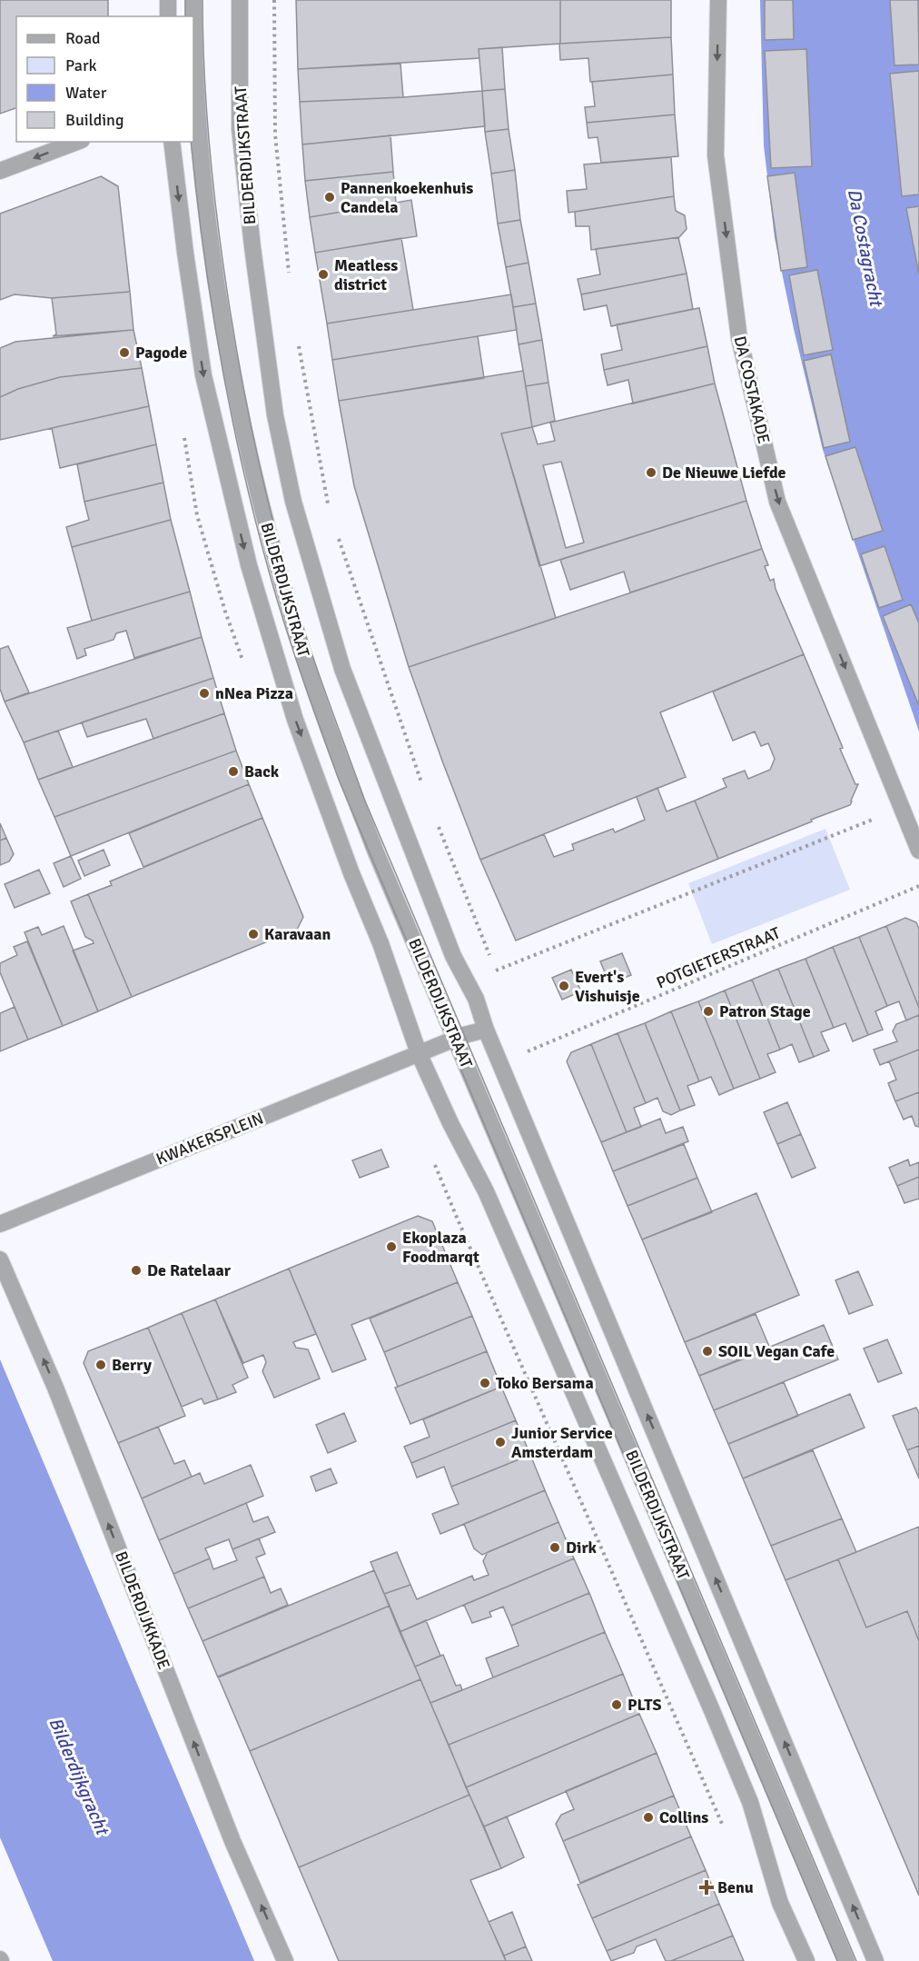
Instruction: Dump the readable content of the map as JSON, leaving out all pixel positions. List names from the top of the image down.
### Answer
{
  "streets": {
    "street": [
      "BILDERDIJKSTRAAT",
      "DA COSTAKADE",
      "KWAKERSPLEIN",
      "BILDERDIJKKADE"
    ],
    "path": ["POTGIETERSTRAAT"]
  },
  "crossings": [
    ["BILDERDIJKSTRAAT", "KWAKERSPLEIN"]
  ],
  "one_way": ["DA COSTAKADE", "BILDERDIJKKADE"],
  "water": ["Da Costagracht", "Bilderdijkgracht"],
  "places": {
    "other": [
      "Pannenkoekenhuis Candela",
      "Meatless district",
      "Pagode",
      "De Nieuwe Liefde",
      "nNea Pizza",
      "Back",
      "Karavaan",
      "Evert's Vishuisje",
      "Patron Stage",
      "Ekoplaza Foodmarqt",
      "De Ratelaar",
      "SOIL Vegan Cafe",
      "Berry",
      "Toko Bersama",
      "Junior Service Amsterdam",
      "Dirk",
      "PLTS",
      "Collins"
    ],
    "health": ["Benu"]
  },
  "legend": [
    "Road",
    "Park",
    "Water",
    "Building"
  ]
}
